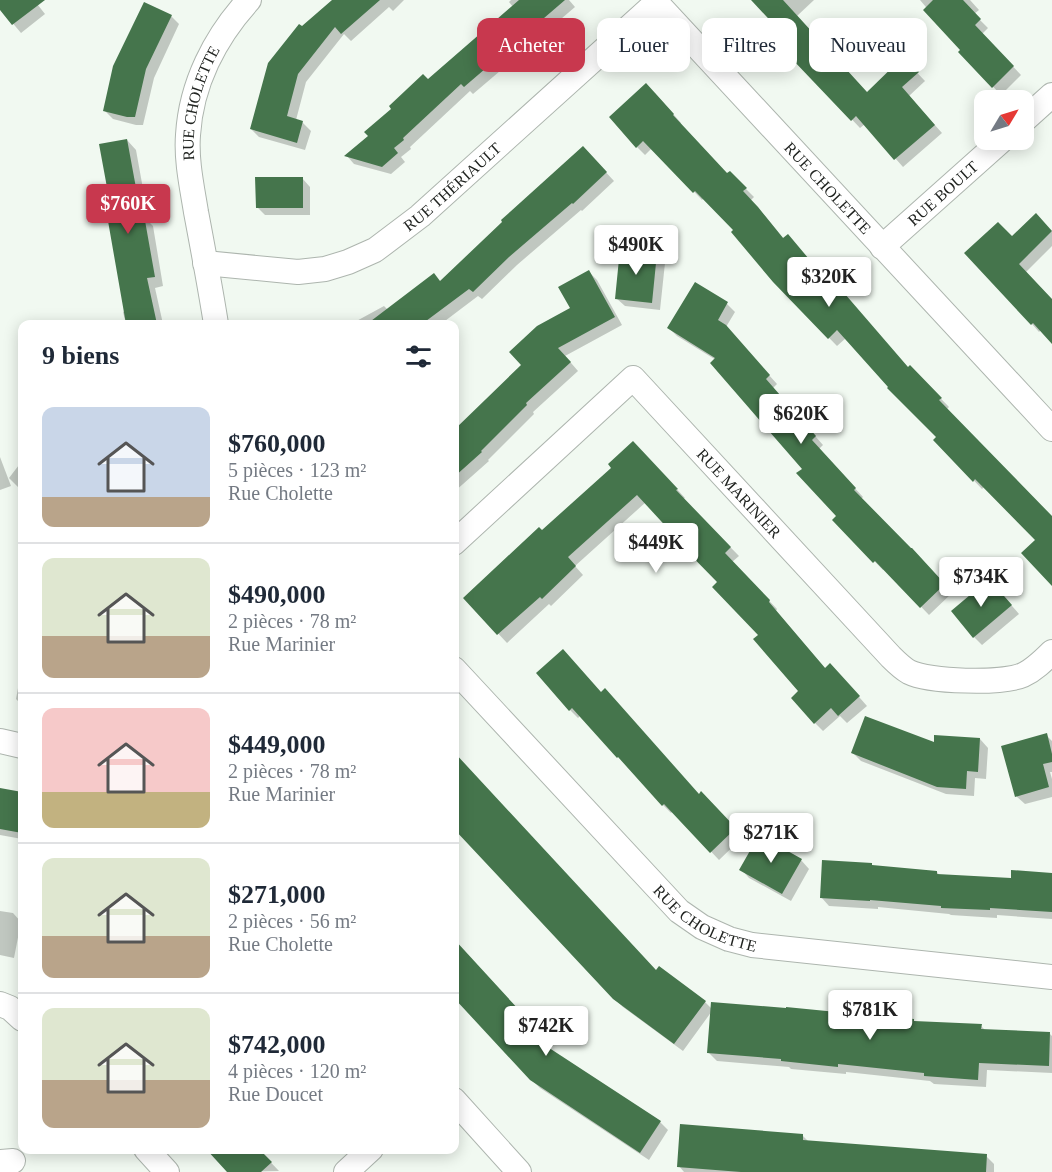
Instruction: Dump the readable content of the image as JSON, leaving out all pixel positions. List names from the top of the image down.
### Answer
{
  "streets": {
    "street": [
      "RUE CHOLETTE",
      "RUE THÉRIAULT",
      "RUE BOULT",
      "RUE MARINIER"
    ]
  },
  "crossings": [
    ["RUE CHOLETTE", "RUE THÉRIAULT"],
    ["RUE CHOLETTE", "RUE BOULT"]
  ],
  "north": "top right",
  "page": {
    "chip": [
      "Acheter",
      "Louer",
      "Filtres",
      "Nouveau"
    ],
    "price": [
      "$760K",
      "$490K",
      "$320K",
      "$620K",
      "$449K",
      "$734K",
      "$271K",
      "$781K",
      "$742K"
    ],
    "heading": "9 biens",
    "list": [
      {
        "name": "$760,000",
        "note": "5 pièces · 123 m² · Rue Cholette"
      },
      {
        "name": "$490,000",
        "note": "2 pièces · 78 m² · Rue Marinier"
      },
      {
        "name": "$449,000",
        "note": "2 pièces · 78 m² · Rue Marinier"
      },
      {
        "name": "$271,000",
        "note": "2 pièces · 56 m² · Rue Cholette"
      },
      {
        "name": "$742,000",
        "note": "4 pièces · 120 m² · Rue Doucet"
      }
    ]
  }
}
